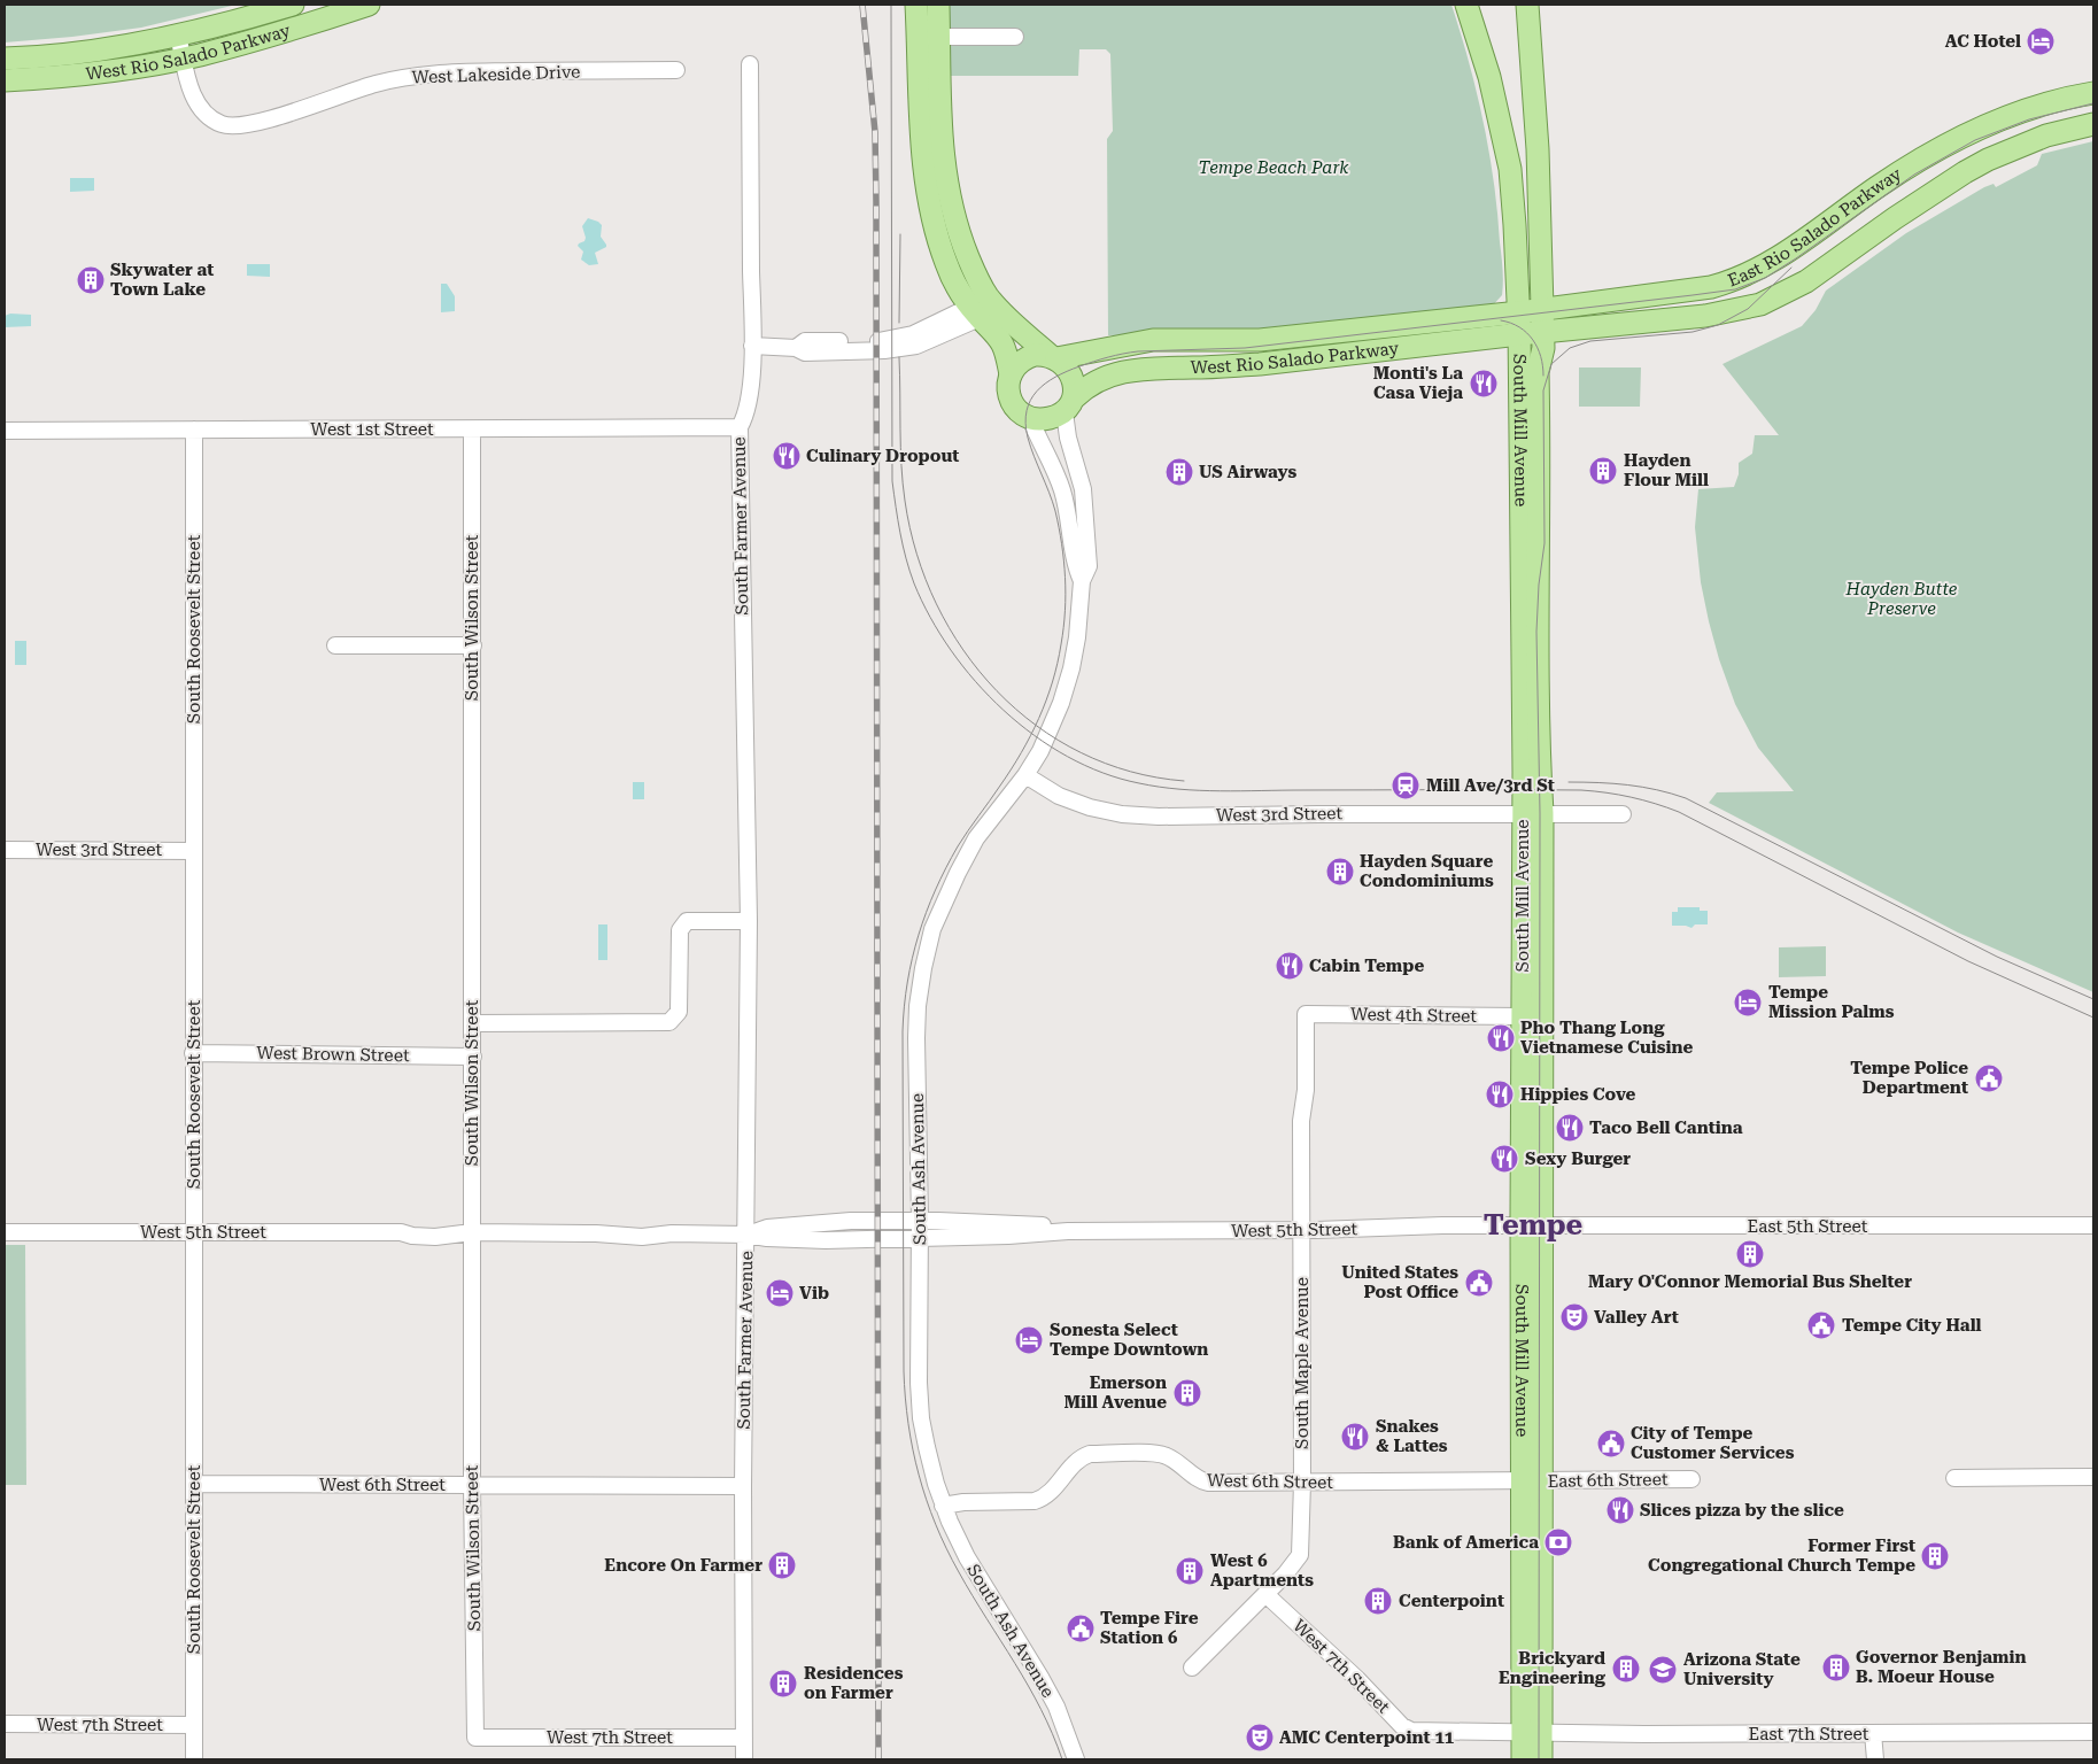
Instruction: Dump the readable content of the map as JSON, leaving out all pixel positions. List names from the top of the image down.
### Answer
{
  "streets": {
    "main road": ["West Rio Salado Parkway", "East Rio Salado Parkway", "South Mill Avenue"],
    "street": [
      "West Lakeside Drive",
      "West 1st Street",
      "South Farmer Avenue",
      "South Wilson Street",
      "South Roosevelt Street",
      "West 3rd Street",
      "West 4th Street",
      "West Brown Street",
      "South Ash Avenue",
      "East 5th Street",
      "West 5th Street",
      "South Maple Avenue",
      "East 6th Street",
      "West 6th Street",
      "West 7th Street",
      "East 7th Street"
    ]
  },
  "crossings": [
    ["West Rio Salado Parkway", "West Lakeside Drive"],
    ["West Rio Salado Parkway", "East Rio Salado Parkway"],
    ["West Rio Salado Parkway", "South Mill Avenue"],
    ["West Rio Salado Parkway", "South Ash Avenue"],
    ["East Rio Salado Parkway", "South Mill Avenue"],
    ["West 1st Street", "South Farmer Avenue"],
    ["West 1st Street", "South Wilson Street"],
    ["West 1st Street", "South Roosevelt Street"],
    ["South Mill Avenue", "West 3rd Street"],
    ["South Mill Avenue", "West 4th Street"],
    ["South Mill Avenue", "East 5th Street"],
    ["South Mill Avenue", "West 5th Street"],
    ["South Mill Avenue", "East 6th Street"],
    ["South Mill Avenue", "West 6th Street"],
    ["South Mill Avenue", "West 7th Street"],
    ["South Mill Avenue", "East 7th Street"],
    ["South Farmer Avenue", "West 5th Street"],
    ["South Farmer Avenue", "West 6th Street"],
    ["South Farmer Avenue", "West 7th Street"],
    ["South Wilson Street", "West Brown Street"],
    ["South Wilson Street", "West 5th Street"],
    ["South Wilson Street", "West 6th Street"],
    ["South Wilson Street", "West 7th Street"],
    ["South Roosevelt Street", "West 3rd Street"],
    ["South Roosevelt Street", "West Brown Street"],
    ["South Roosevelt Street", "West 5th Street"],
    ["South Roosevelt Street", "West 6th Street"],
    ["South Roosevelt Street", "West 7th Street"],
    ["West 3rd Street", "South Ash Avenue"],
    ["West 4th Street", "South Maple Avenue"],
    ["South Ash Avenue", "West 5th Street"],
    ["South Ash Avenue", "West 6th Street"],
    ["East 5th Street", "West 5th Street"],
    ["West 5th Street", "South Maple Avenue"],
    ["South Maple Avenue", "West 6th Street"],
    ["South Maple Avenue", "West 7th Street"],
    ["East 6th Street", "West 6th Street"],
    ["West 7th Street", "East 7th Street"]
  ],
  "districts": ["Tempe"],
  "parks": ["Tempe Beach Park", "Hayden Butte Preserve"],
  "places": {
    "hotel": [
      "AC Hotel",
      "Tempe Mission Palms",
      "Vib",
      "Sonesta Select Tempe Downtown"
    ],
    "building": [
      "Skywater at Town Lake",
      "Hayden Flour Mill",
      "US Airways",
      "Hayden Square Condominiums",
      "Mary O'Connor Memorial Bus Shelter",
      "Emerson Mill Avenue",
      "Former First Congregational Church Tempe",
      "Encore On Farmer",
      "West 6 Apartments",
      "Centerpoint",
      "Governor Benjamin B. Moeur House",
      "Brickyard Engineering",
      "Residences on Farmer"
    ],
    "restaurant": [
      "Monti's La Casa Vieja",
      "Culinary Dropout",
      "Cabin Tempe",
      "Pho Thang Long Vietnamese Cuisine",
      "Hippies Cove",
      "Taco Bell Cantina",
      "Sexy Burger",
      "Snakes & Lattes",
      "Slices pizza by the slice"
    ],
    "station": ["Mill Ave/3rd St"],
    "public building": [
      "Tempe Police Department",
      "United States Post Office",
      "Tempe City Hall",
      "City of Tempe Customer Services",
      "Tempe Fire Station 6"
    ],
    "theatre": ["Valley Art", "AMC Centerpoint 11"],
    "bank": ["Bank of America"],
    "school or university": ["Arizona State University"]
  }
}
